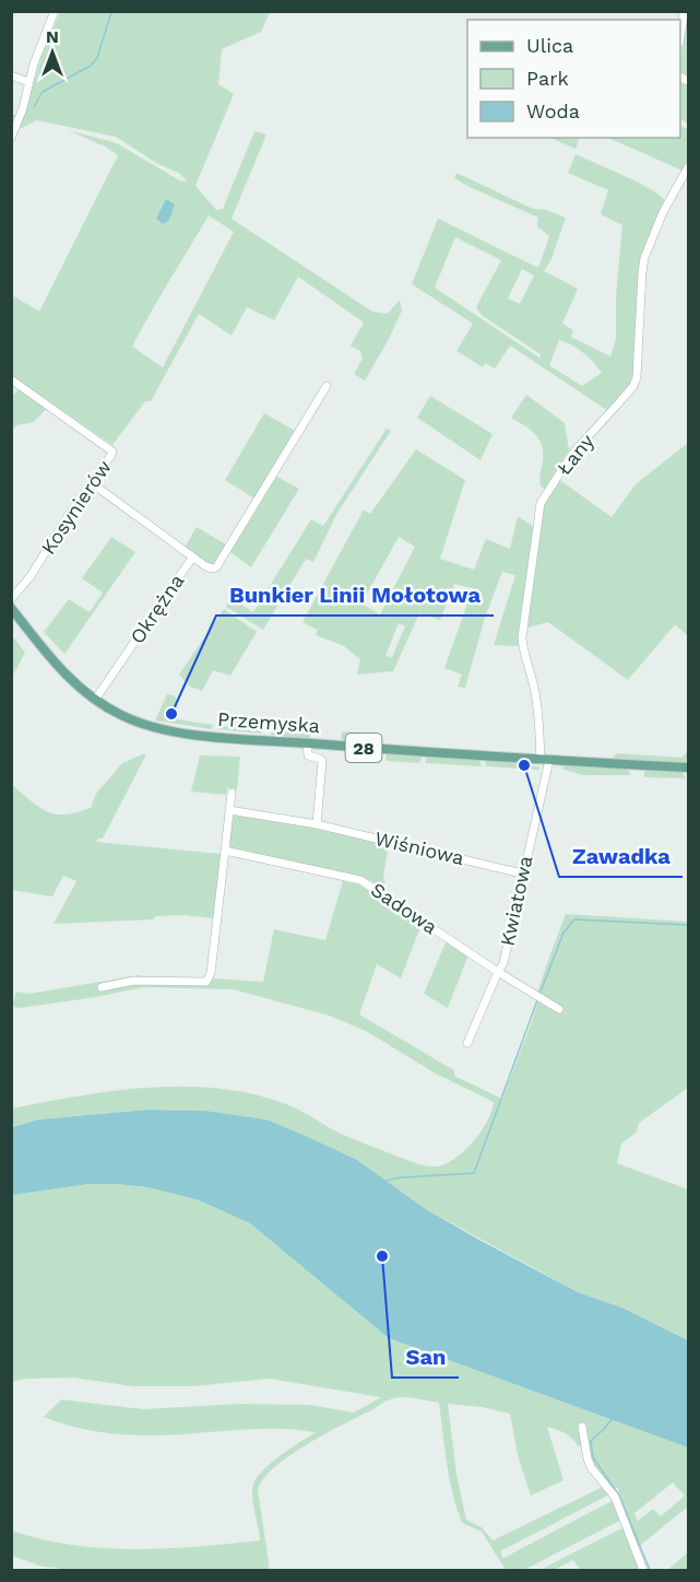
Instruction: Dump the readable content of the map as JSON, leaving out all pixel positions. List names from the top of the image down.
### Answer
{
  "streets": {
    "main road": ["Przemyska", "28"],
    "street": [
      "Łany",
      "Kosynierów",
      "Okrężna",
      "Wiśniowa",
      "Kwiatowa",
      "Sadowa"
    ]
  },
  "crossings": [
    ["Łany", "Przemyska"],
    ["Łany", "Kwiatowa"],
    ["Kosynierów", "Okrężna"],
    ["Okrężna", "Przemyska"],
    ["Przemyska", "Kwiatowa"],
    ["Wiśniowa", "Kwiatowa"],
    ["Kwiatowa", "Sadowa"]
  ],
  "places": ["Bunkier Linii Mołotowa", "Zawadka", "San"],
  "legend": ["Ulica", "Park", "Woda"],
  "north": "top"
}
